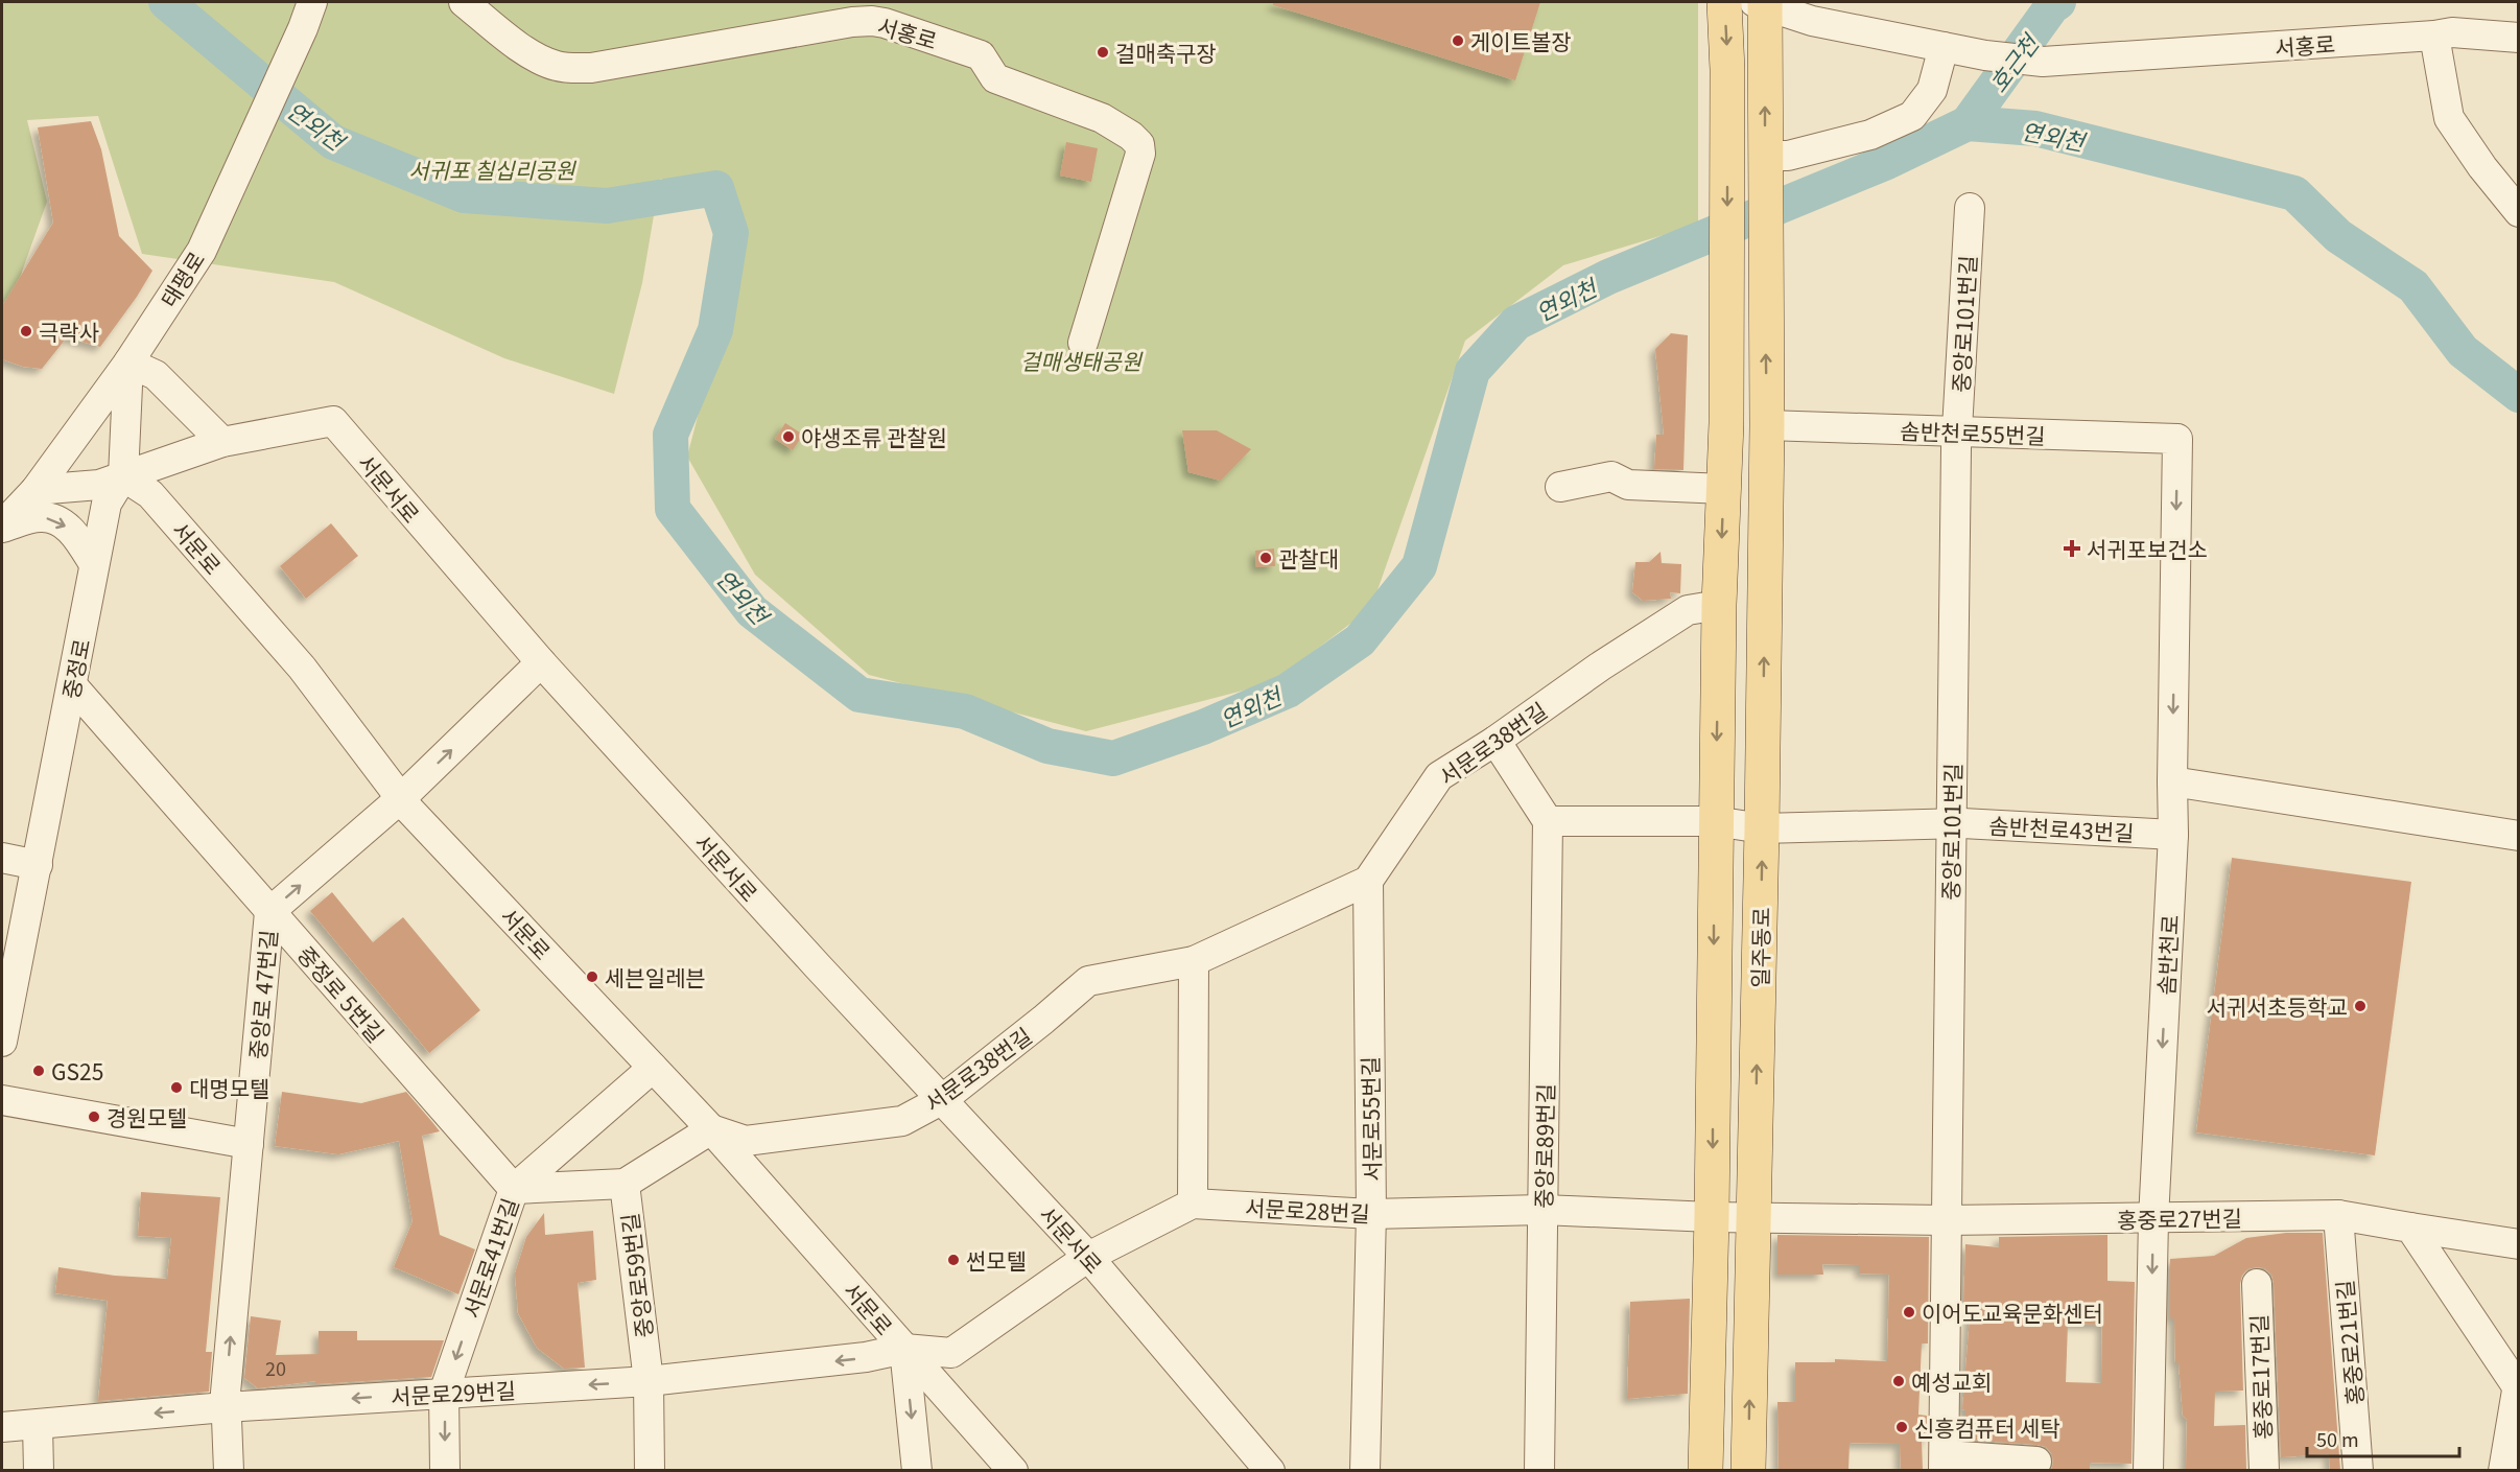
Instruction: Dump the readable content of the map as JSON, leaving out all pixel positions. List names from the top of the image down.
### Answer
{
  "streets": {
    "main road": ["일주동로"],
    "street": [
      "서홍로",
      "태평로",
      "중앙로101번길",
      "솜반천로55번길",
      "서문서로",
      "서문로",
      "중정로",
      "서문로38번길",
      "솜반천로43번길",
      "솜반천로",
      "중정로 5번길",
      "중앙로 47번길",
      "서문로55번길",
      "중앙로89번길",
      "서문로28번길",
      "홍중로27번길",
      "서문로41번길",
      "중앙로59번길",
      "홍중로21번길",
      "홍중로17번길",
      "서문로29번길"
    ]
  },
  "crossings": [
    ["태평로", "서문서로"],
    ["중앙로101번길", "솜반천로55번길"],
    ["중앙로101번길", "솜반천로43번길"],
    ["중앙로101번길", "홍중로27번길"],
    ["솜반천로55번길", "일주동로"],
    ["솜반천로55번길", "솜반천로"],
    ["서문서로", "서문로"],
    ["서문서로", "중정로"],
    ["서문서로", "서문로38번길"],
    ["서문서로", "중앙로 47번길"],
    ["서문로", "중정로"],
    ["서문로", "서문로38번길"],
    ["서문로", "중앙로 47번길"],
    ["서문로", "서문로41번길"],
    ["서문로", "중앙로59번길"],
    ["서문로", "서문로29번길"],
    ["중정로", "중정로 5번길"],
    ["서문로38번길", "일주동로"],
    ["서문로38번길", "서문로55번길"],
    ["서문로38번길", "중앙로59번길"],
    ["솜반천로43번길", "일주동로"],
    ["솜반천로43번길", "솜반천로"],
    ["일주동로", "서문로28번길"],
    ["일주동로", "홍중로27번길"],
    ["솜반천로", "홍중로27번길"],
    ["중정로 5번길", "중앙로 47번길"],
    ["중정로 5번길", "서문로41번길"],
    ["중앙로 47번길", "서문로29번길"],
    ["서문로55번길", "서문로28번길"],
    ["중앙로89번길", "서문로28번길"],
    ["서문로28번길", "홍중로27번길"],
    ["홍중로27번길", "홍중로21번길"],
    ["서문로41번길", "서문로29번길"],
    ["중앙로59번길", "서문로29번길"]
  ],
  "one_way": [
    "솜반천로",
    "중앙로 47번길",
    "서문로41번길",
    "서문로29번길"
  ],
  "water": ["호근천", "연외천"],
  "parks": ["서귀포 칠십리공원", "걸매생태공원"],
  "places": {
    "other": [
      "게이트볼장",
      "걸매축구장",
      "극락사",
      "야생조류 관찰원",
      "관찰대",
      "세븐일레븐",
      "서귀서초등학교",
      "GS25",
      "대명모텔",
      "경원모텔",
      "썬모텔",
      "이어도교육문화센터",
      "예성교회",
      "신흥컴퓨터 세탁"
    ],
    "health": ["서귀포보건소"]
  },
  "house_numbers": ["20"],
  "scale_bar": "50 m"
}
